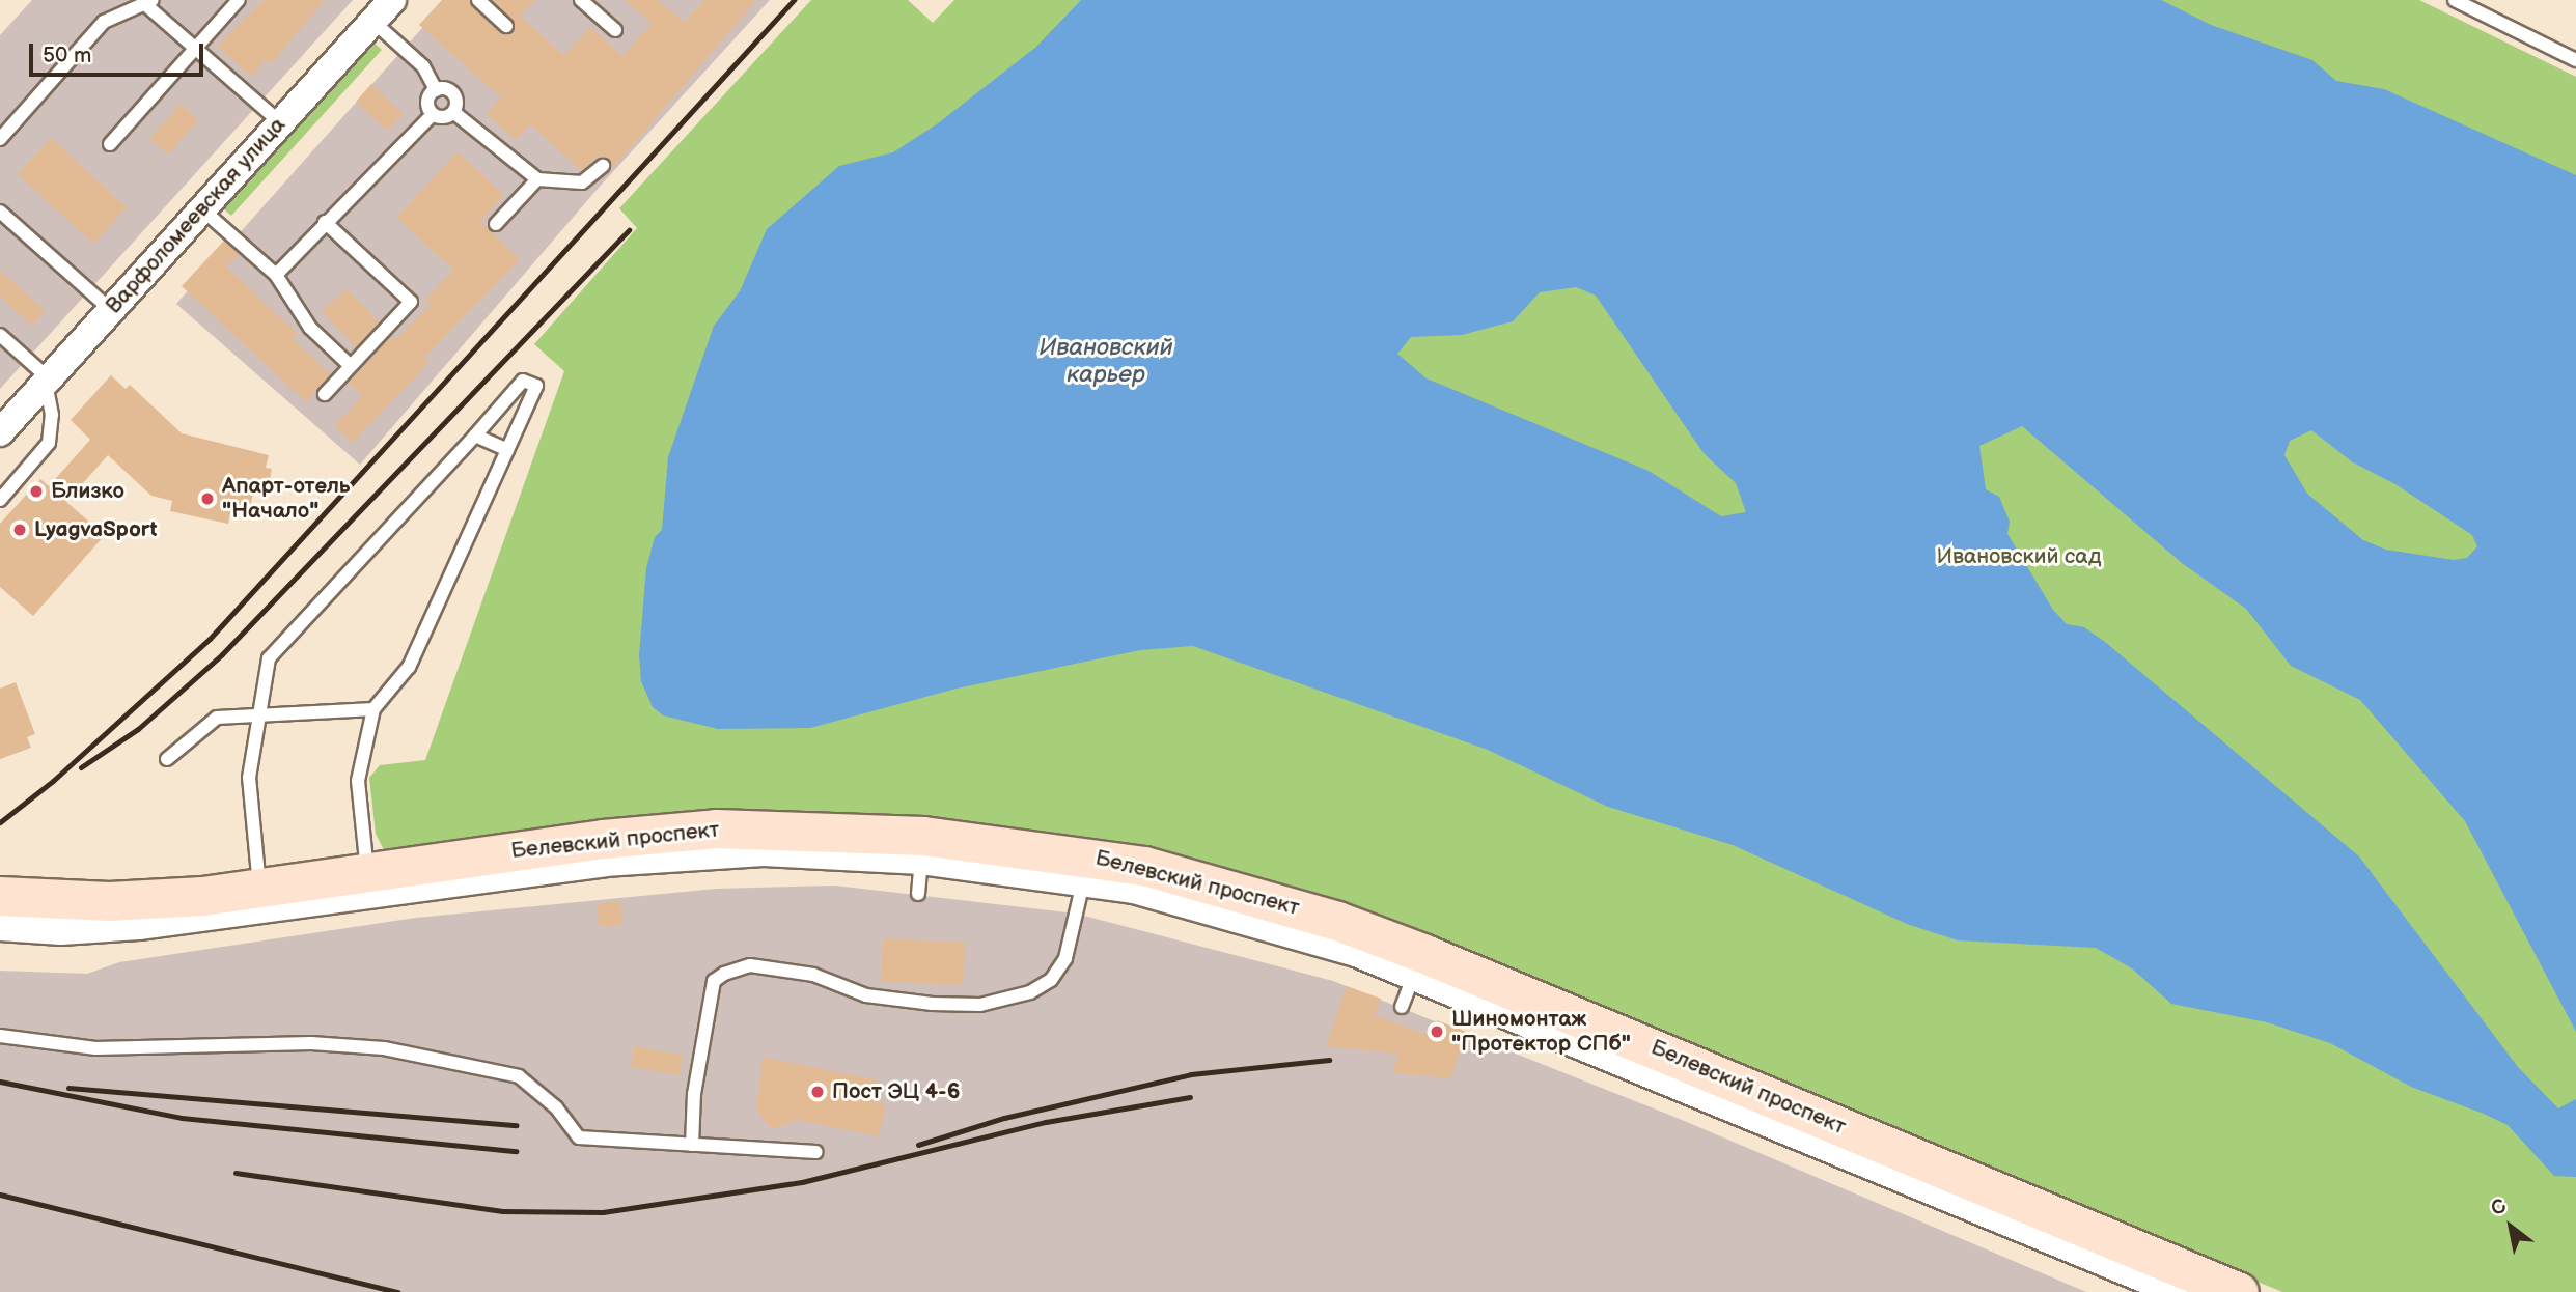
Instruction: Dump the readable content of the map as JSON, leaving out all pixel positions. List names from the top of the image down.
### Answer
{
  "streets": {
    "street": ["Варфоломеевская улица", "Белевский проспект"]
  },
  "water": ["Ивановский карьер"],
  "parks": ["Ивановский сад"],
  "places": [
    "Близко",
    "Апарт-отель \"Начало\"",
    "LyagvaSport",
    "Шиномонтаж \"Протектор СПб\"",
    "Пост ЭЦ 4-6"
  ],
  "scale_bar": "50 m",
  "north": "top left"
}
